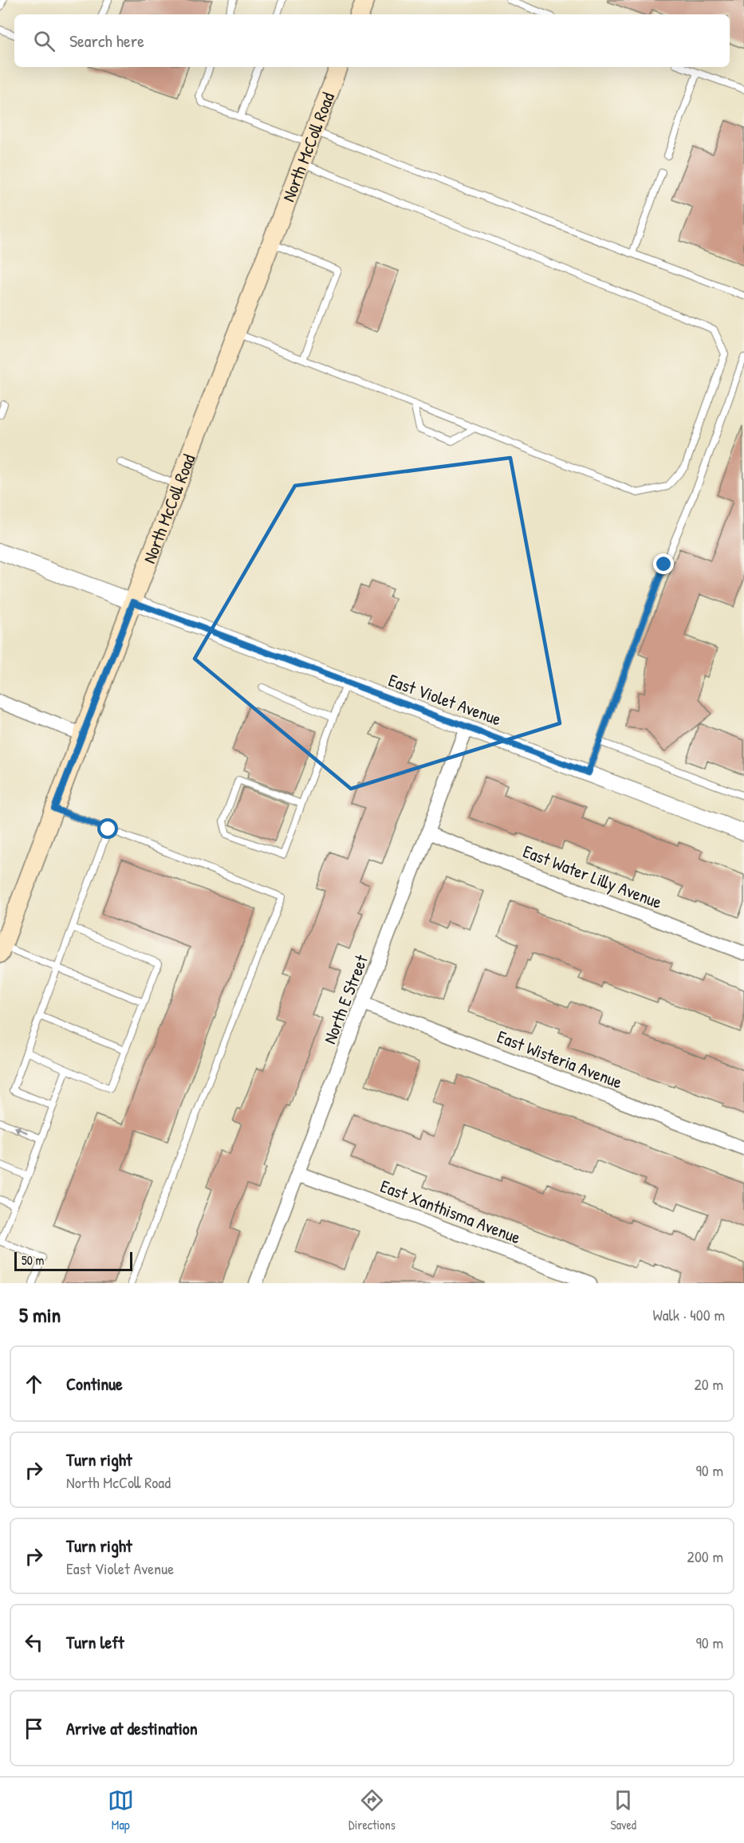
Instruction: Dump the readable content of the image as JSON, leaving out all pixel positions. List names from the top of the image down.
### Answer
{
  "streets": {
    "main road": ["North McColl Road"],
    "street": [
      "East Violet Avenue",
      "East Water Lilly Avenue",
      "North E Street",
      "East Wisteria Avenue",
      "East Xanthisma Avenue"
    ]
  },
  "crossings": [
    ["North McColl Road", "East Violet Avenue"],
    ["East Violet Avenue", "North E Street"],
    ["East Water Lilly Avenue", "North E Street"],
    ["North E Street", "East Wisteria Avenue"],
    ["North E Street", "East Xanthisma Avenue"]
  ],
  "scale_bar": "50 m",
  "page": {
    "search": "Search here",
    "scale": "50 m",
    "heading": ["5 min", "Walk · 400 m"],
    "list": [
      ["Continue", "20 m"],
      ["Turn right", "North McColl Road", "90 m"],
      ["Turn right", "East Violet Avenue", "200 m"],
      ["Turn left", "90 m"],
      "Arrive at destination"
    ],
    "nav": ["Map", "Directions", "Saved"]
  }
}
